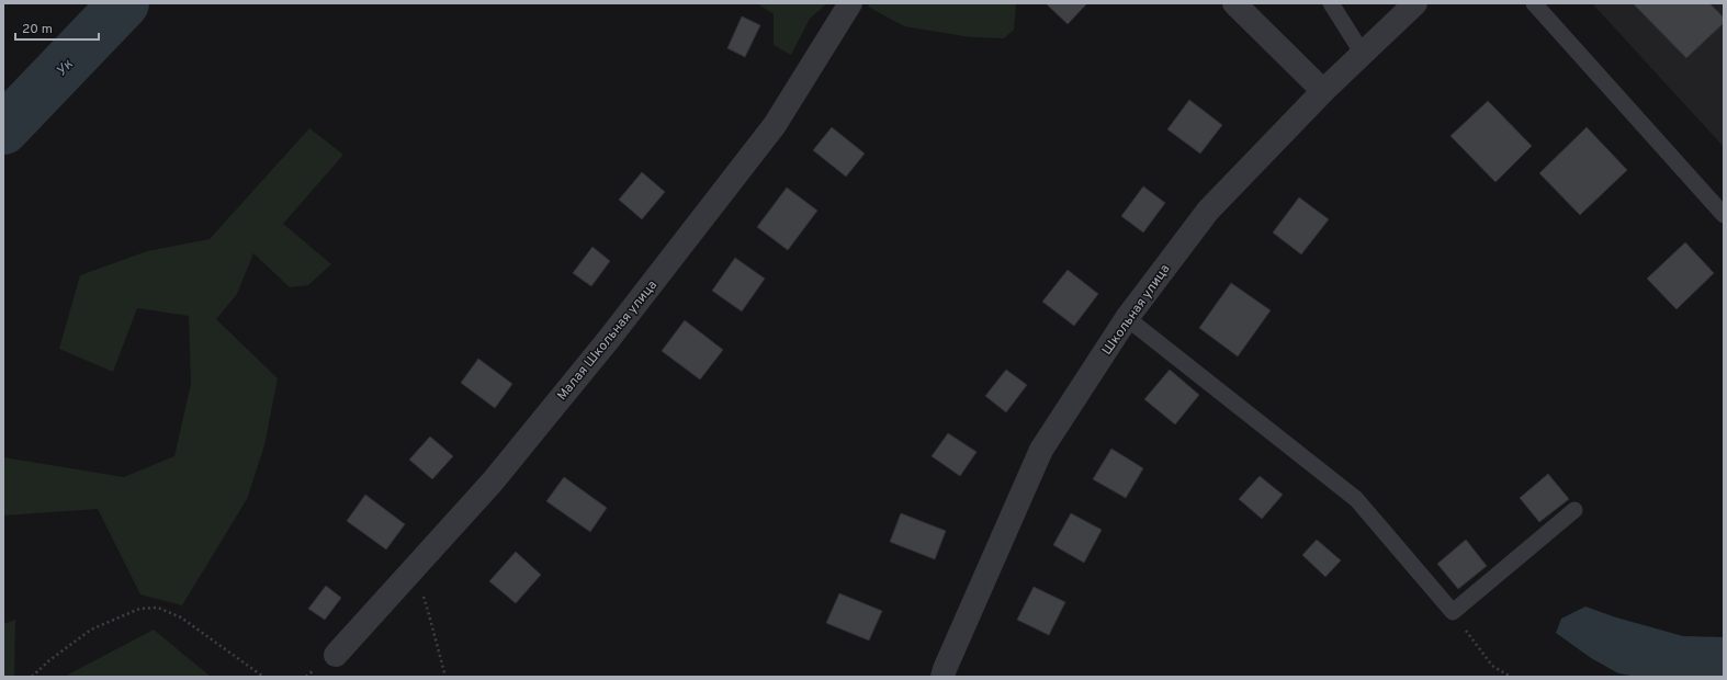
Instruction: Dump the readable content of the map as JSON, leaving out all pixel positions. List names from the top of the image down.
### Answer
{
  "streets": {
    "street": ["Школьная улица", "Малая Школьная улица"]
  },
  "water": ["Ук"],
  "scale_bar": "20 m"
}
